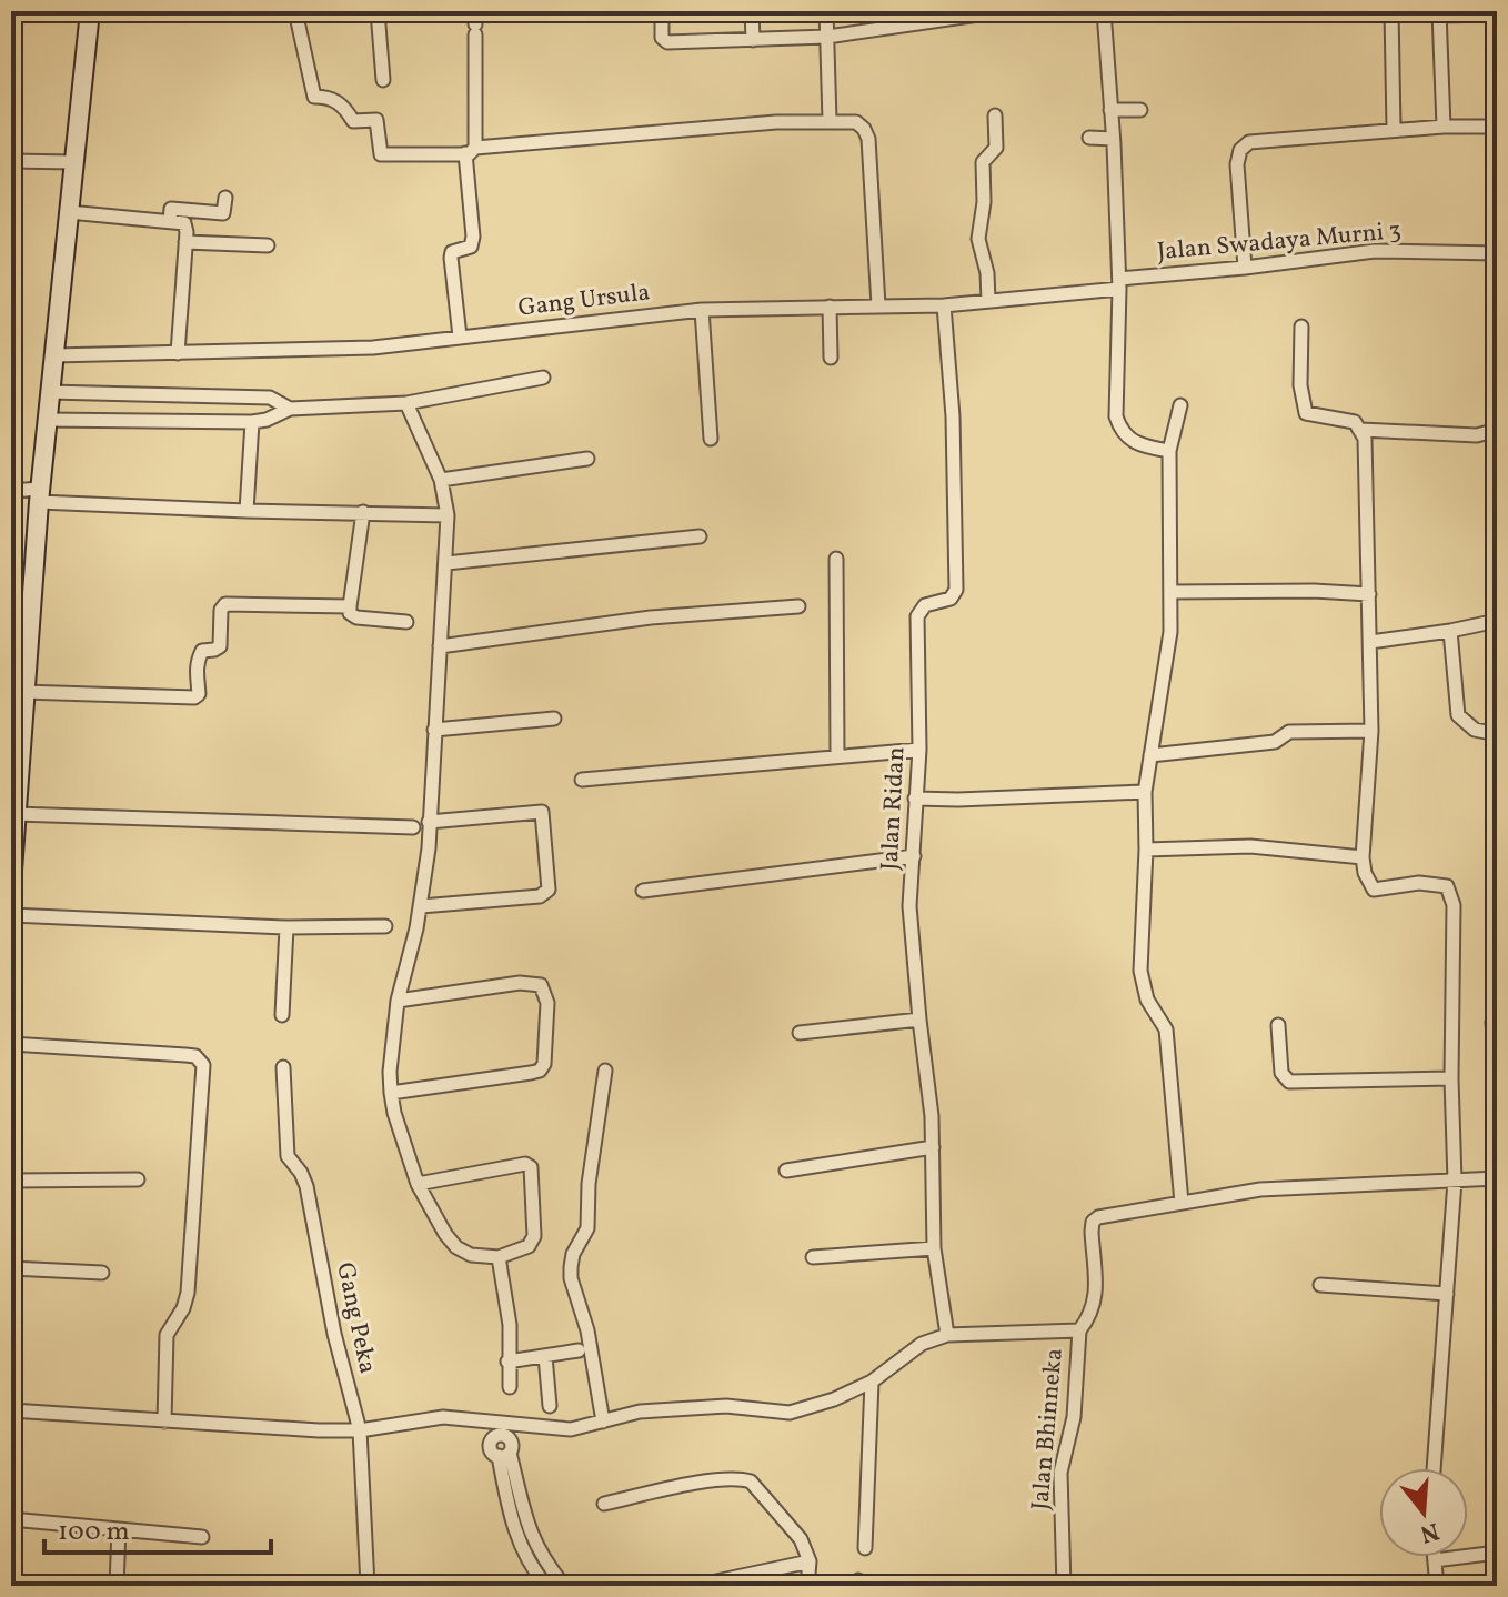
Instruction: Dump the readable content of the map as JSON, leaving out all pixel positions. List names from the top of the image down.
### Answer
{
  "streets": {
    "street": [
      "Jalan Swadaya Murni 3",
      "Gang Ursula",
      "Jalan Ridan",
      "Gang Peka",
      "Jalan Bhinneka"
    ]
  },
  "crossings": [
    ["Jalan Swadaya Murni 3", "Gang Ursula"],
    ["Gang Ursula", "Jalan Ridan"]
  ],
  "scale_bar": "100 m",
  "north": "bottom"
}
